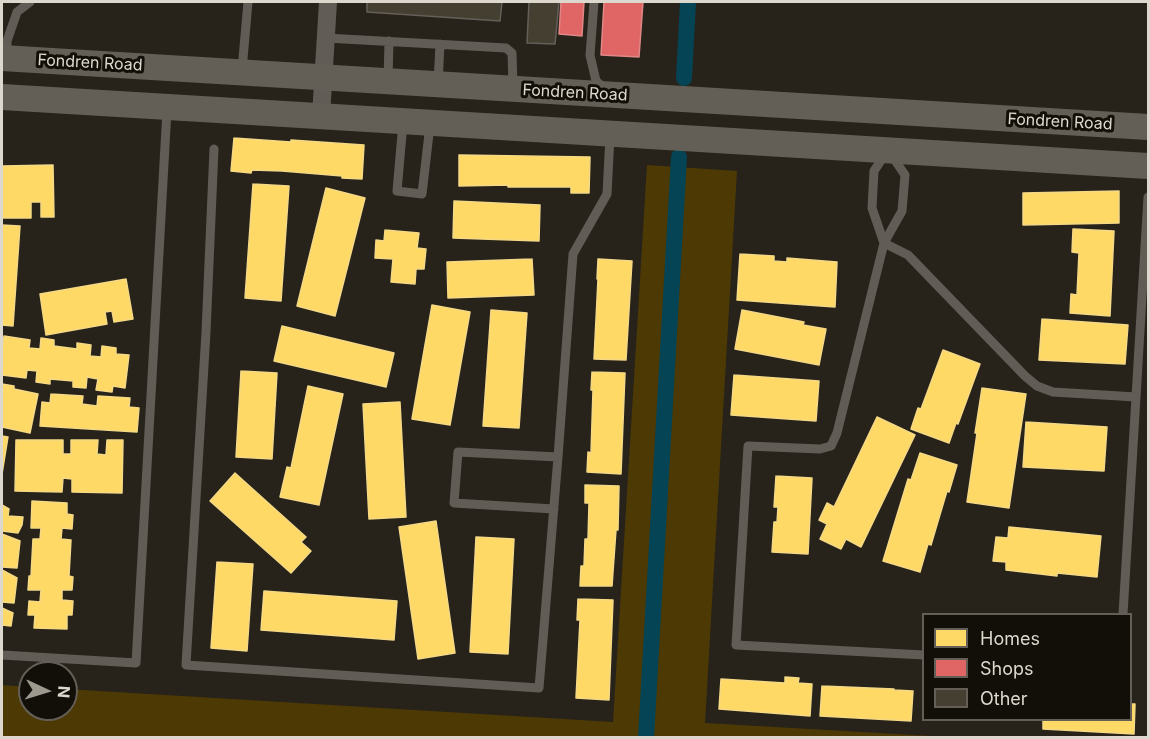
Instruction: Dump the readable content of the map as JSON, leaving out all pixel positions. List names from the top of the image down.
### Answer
{
  "streets": {
    "main road": ["Fondren Road"]
  },
  "legend": ["Homes", "Shops", "Other"],
  "north": "right"
}
